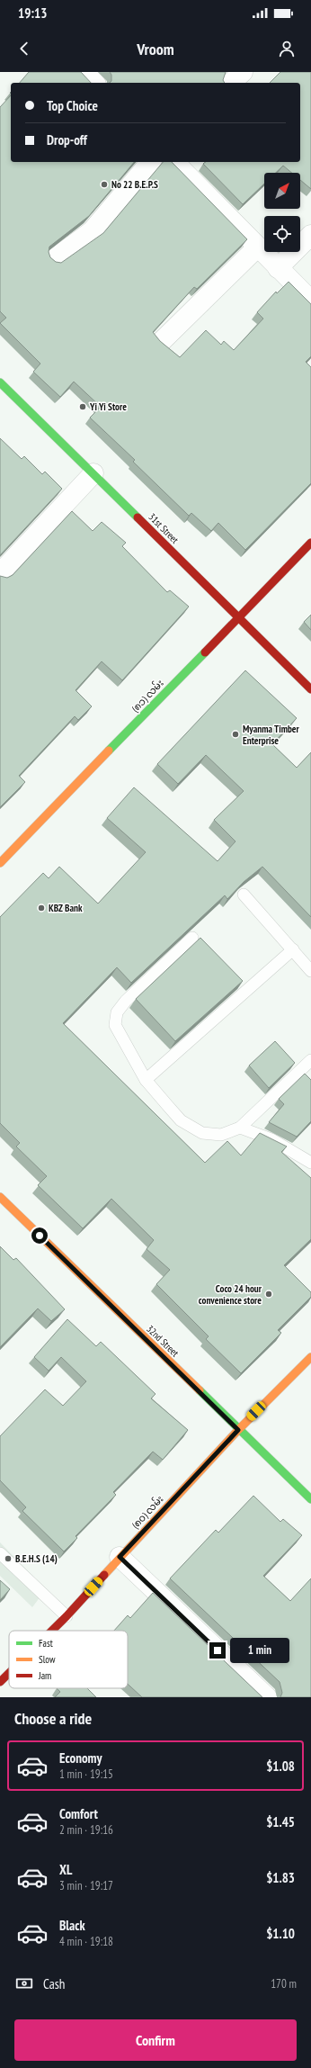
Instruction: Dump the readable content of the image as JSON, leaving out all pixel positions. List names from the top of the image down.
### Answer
{
  "streets": {
    "street": [
      "31st Street",
      "(၈၁) လမ်း",
      "32nd Street",
      "(၈၀) လမ်း"
    ]
  },
  "crossings": [
    ["31st Street", "(၈၁) လမ်း"],
    ["32nd Street", "(၈၀) လမ်း"]
  ],
  "places": [
    "No 22 B.E.P.S",
    "Yi Yi Store",
    "Myanma Timber Enterprise",
    "KBZ Bank",
    "Coco 24 hour convenience store",
    "B.E.H.S (14)"
  ],
  "legend": ["Fast", "Slow", "Jam"],
  "north": "top right",
  "page": {
    "status": "19:13",
    "header": "Vroom",
    "banner": ["Top Choice", "Drop-off"],
    "bubble": "1 min",
    "heading": "Choose a ride",
    "list": [
      {
        "name": "Economy",
        "note": "1 min · 19:15",
        "value": "$1.08"
      },
      {
        "name": "Comfort",
        "note": "2 min · 19:16",
        "value": "$1.45"
      },
      {
        "name": "XL",
        "note": "3 min · 19:17",
        "value": "$1.83"
      },
      {
        "name": "Black",
        "note": "4 min · 19:18",
        "value": "$1.10"
      }
    ],
    "pay": ["Cash", "170 m"],
    "buttons": "Confirm"
  }
}
